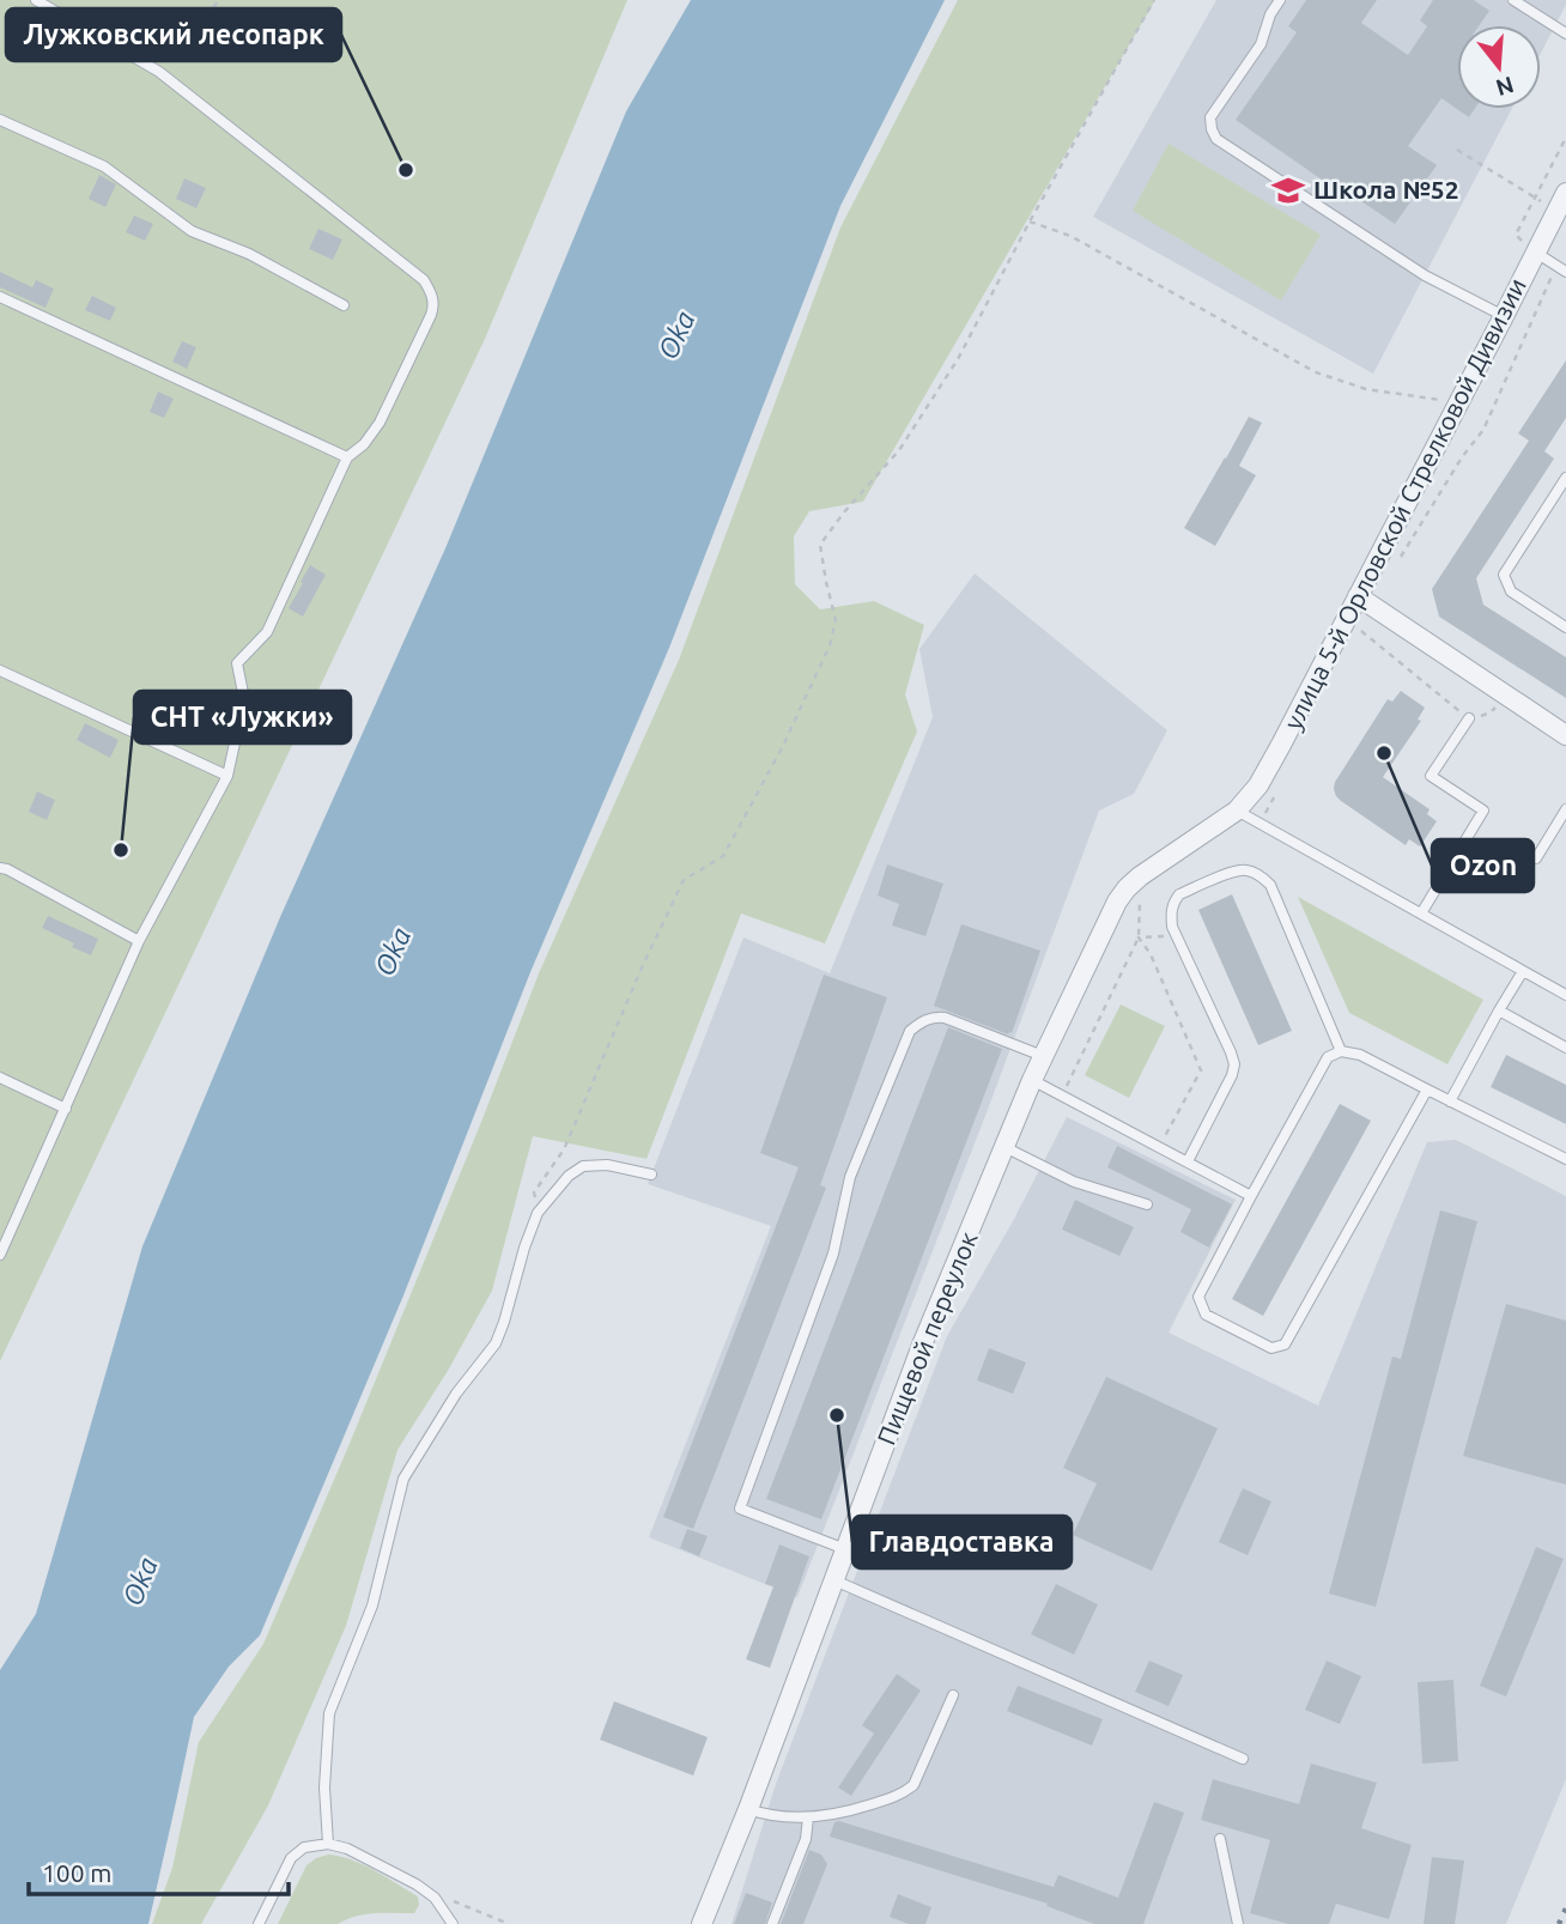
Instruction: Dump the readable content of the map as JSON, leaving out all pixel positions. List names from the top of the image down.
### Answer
{
  "streets": {
    "street": ["улица 5-й Орловской Стрелковой Дивизии", "Пищевой переулок"]
  },
  "crossings": [
    ["улица 5-й Орловской Стрелковой Дивизии", "Пищевой переулок"]
  ],
  "water": ["Oka"],
  "places": {
    "other": [
      "Лужковский лесопарк",
      "Ozon",
      "СНТ «Лужки»",
      "Главдоставка"
    ],
    "school or university": ["Школа №52"]
  },
  "scale_bar": "100 m",
  "north": "bottom"
}
